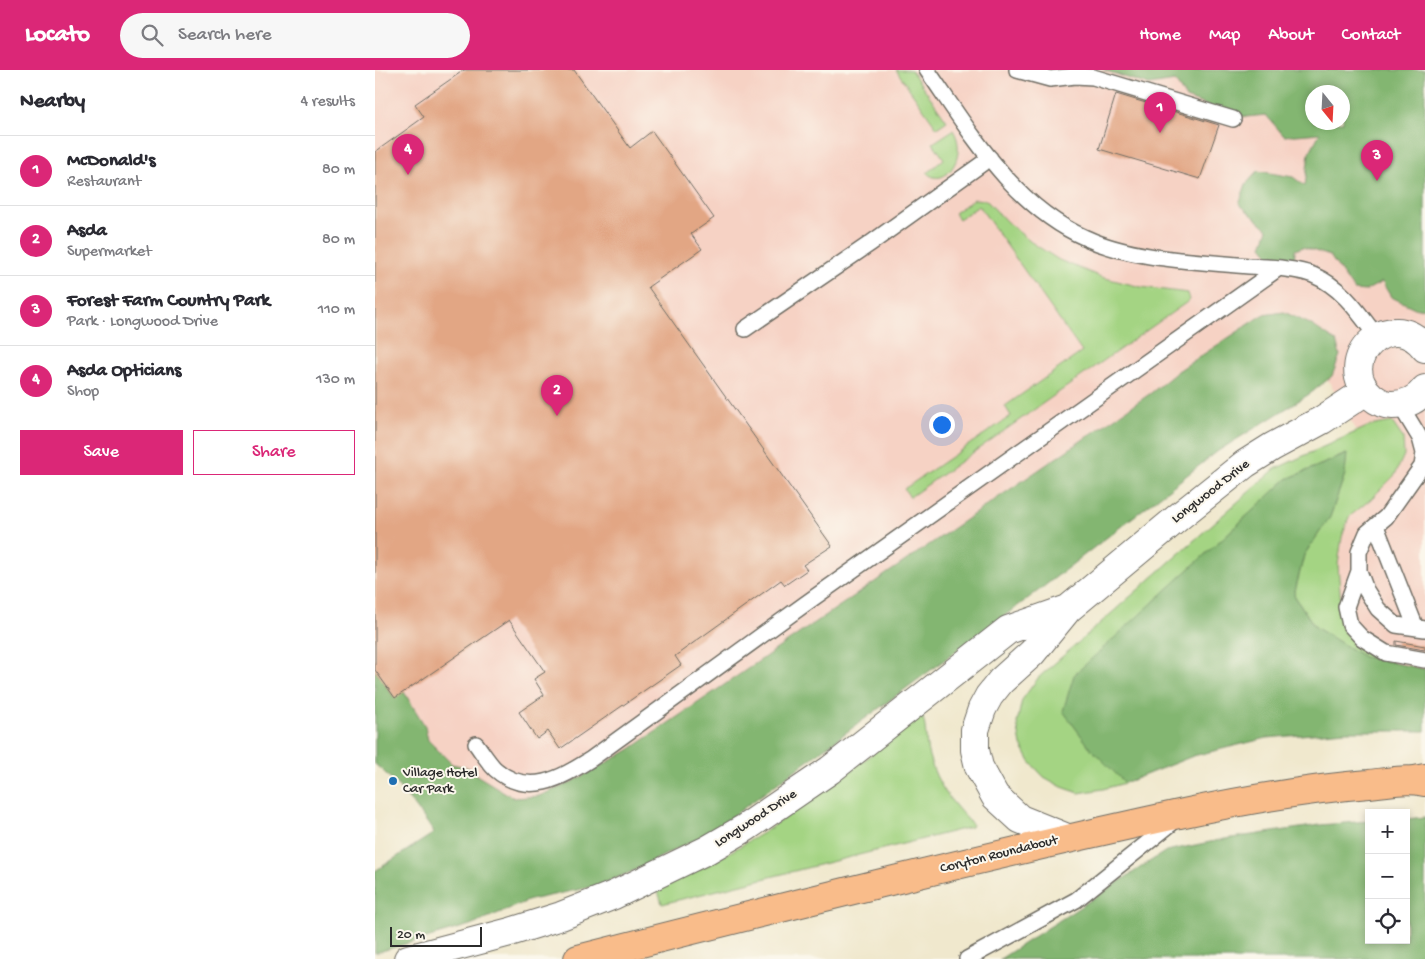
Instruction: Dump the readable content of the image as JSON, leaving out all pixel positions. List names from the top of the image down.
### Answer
{
  "streets": {
    "highway": ["Coryton Roundabout"],
    "street": ["Longwood Drive"]
  },
  "crossings": [
    ["Longwood Drive", "Coryton Roundabout"]
  ],
  "places": ["Village Hotel Car Park"],
  "scale_bar": "20 m",
  "north": "bottom",
  "page": {
    "header": "Locato",
    "search": "Search here",
    "nav": [
      "Home",
      "Map",
      "About",
      "Contact"
    ],
    "heading": ["Nearby", "4 results"],
    "pins": [
      "1",
      "4",
      "3",
      "2"
    ],
    "list": [
      {
        "mark": "1",
        "name": "McDonald's",
        "note": "Restaurant",
        "value": "80 m"
      },
      {
        "mark": "2",
        "name": "Asda",
        "note": "Supermarket",
        "value": "80 m"
      },
      {
        "mark": "3",
        "name": "Forest Farm Country Park",
        "note": "Park · Longwood Drive",
        "value": "110 m"
      },
      {
        "mark": "4",
        "name": "Asda Opticians",
        "note": "Shop",
        "value": "130 m"
      }
    ],
    "buttons": ["Save", "Share"],
    "map_buttons": ["+", "−"],
    "scale": "20 m"
  }
}
